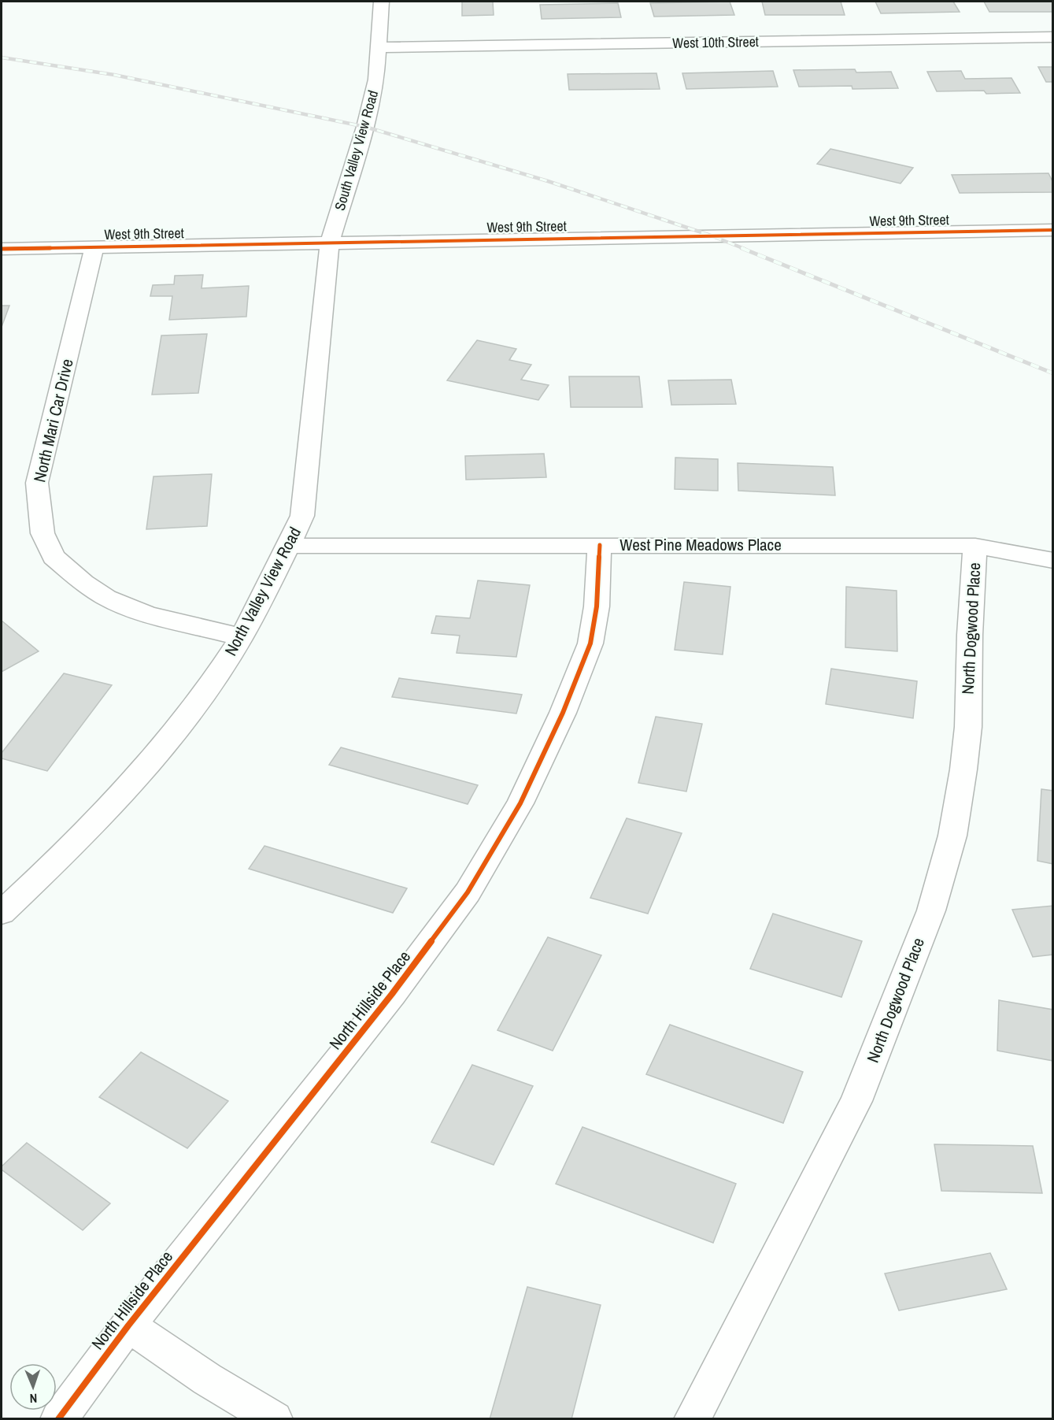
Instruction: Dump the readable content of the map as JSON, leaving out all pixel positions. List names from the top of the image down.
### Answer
{
  "streets": {
    "street": [
      "West 10th Street",
      "South Valley View Road",
      "West 9th Street",
      "North Mari Car Drive",
      "West Pine Meadows Place",
      "North Valley View Road",
      "North Dogwood Place",
      "North Hillside Place"
    ]
  },
  "crossings": [
    ["West 10th Street", "South Valley View Road"],
    ["South Valley View Road", "West 9th Street"],
    ["South Valley View Road", "North Valley View Road"],
    ["West 9th Street", "North Mari Car Drive"],
    ["West 9th Street", "North Valley View Road"],
    ["North Mari Car Drive", "North Valley View Road"],
    ["West Pine Meadows Place", "North Valley View Road"],
    ["West Pine Meadows Place", "North Dogwood Place"],
    ["West Pine Meadows Place", "North Hillside Place"]
  ],
  "north": "bottom"
}
